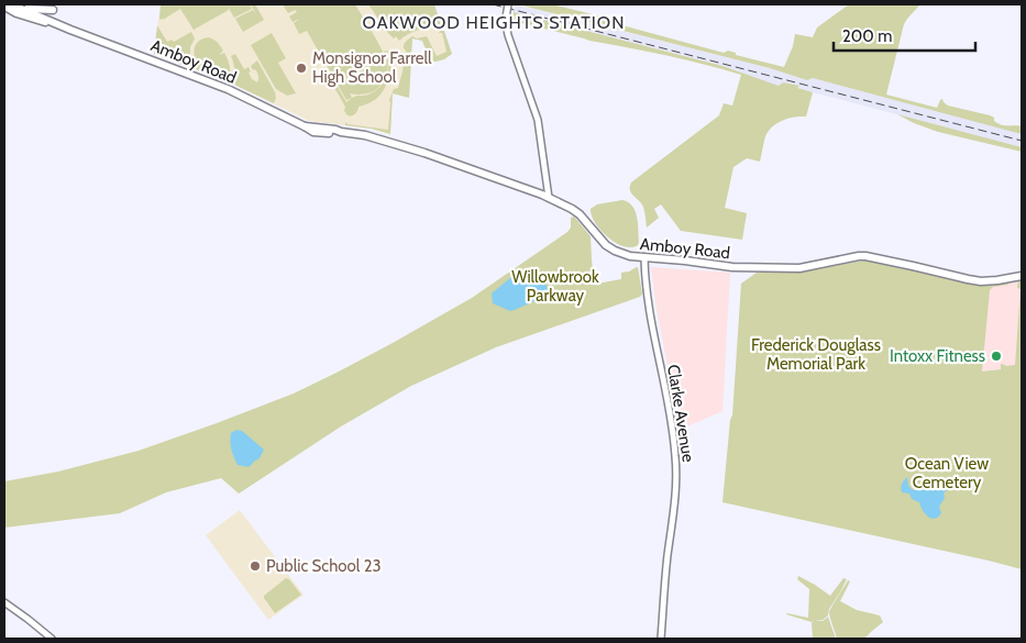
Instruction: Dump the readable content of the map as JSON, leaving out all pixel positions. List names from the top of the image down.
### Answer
{
  "streets": {
    "main road": ["Amboy Road"],
    "street": ["Clarke Avenue"]
  },
  "crossings": [
    ["Amboy Road", "Clarke Avenue"]
  ],
  "districts": ["OAKWOOD HEIGHTS STATION"],
  "parks": ["Willowbrook Parkway", "Frederick Douglass Memorial Park", "Ocean View Cemetery"],
  "places": ["Monsignor Farrell High School", "Intoxx Fitness", "Public School 23"],
  "scale_bar": "200 m"
}
